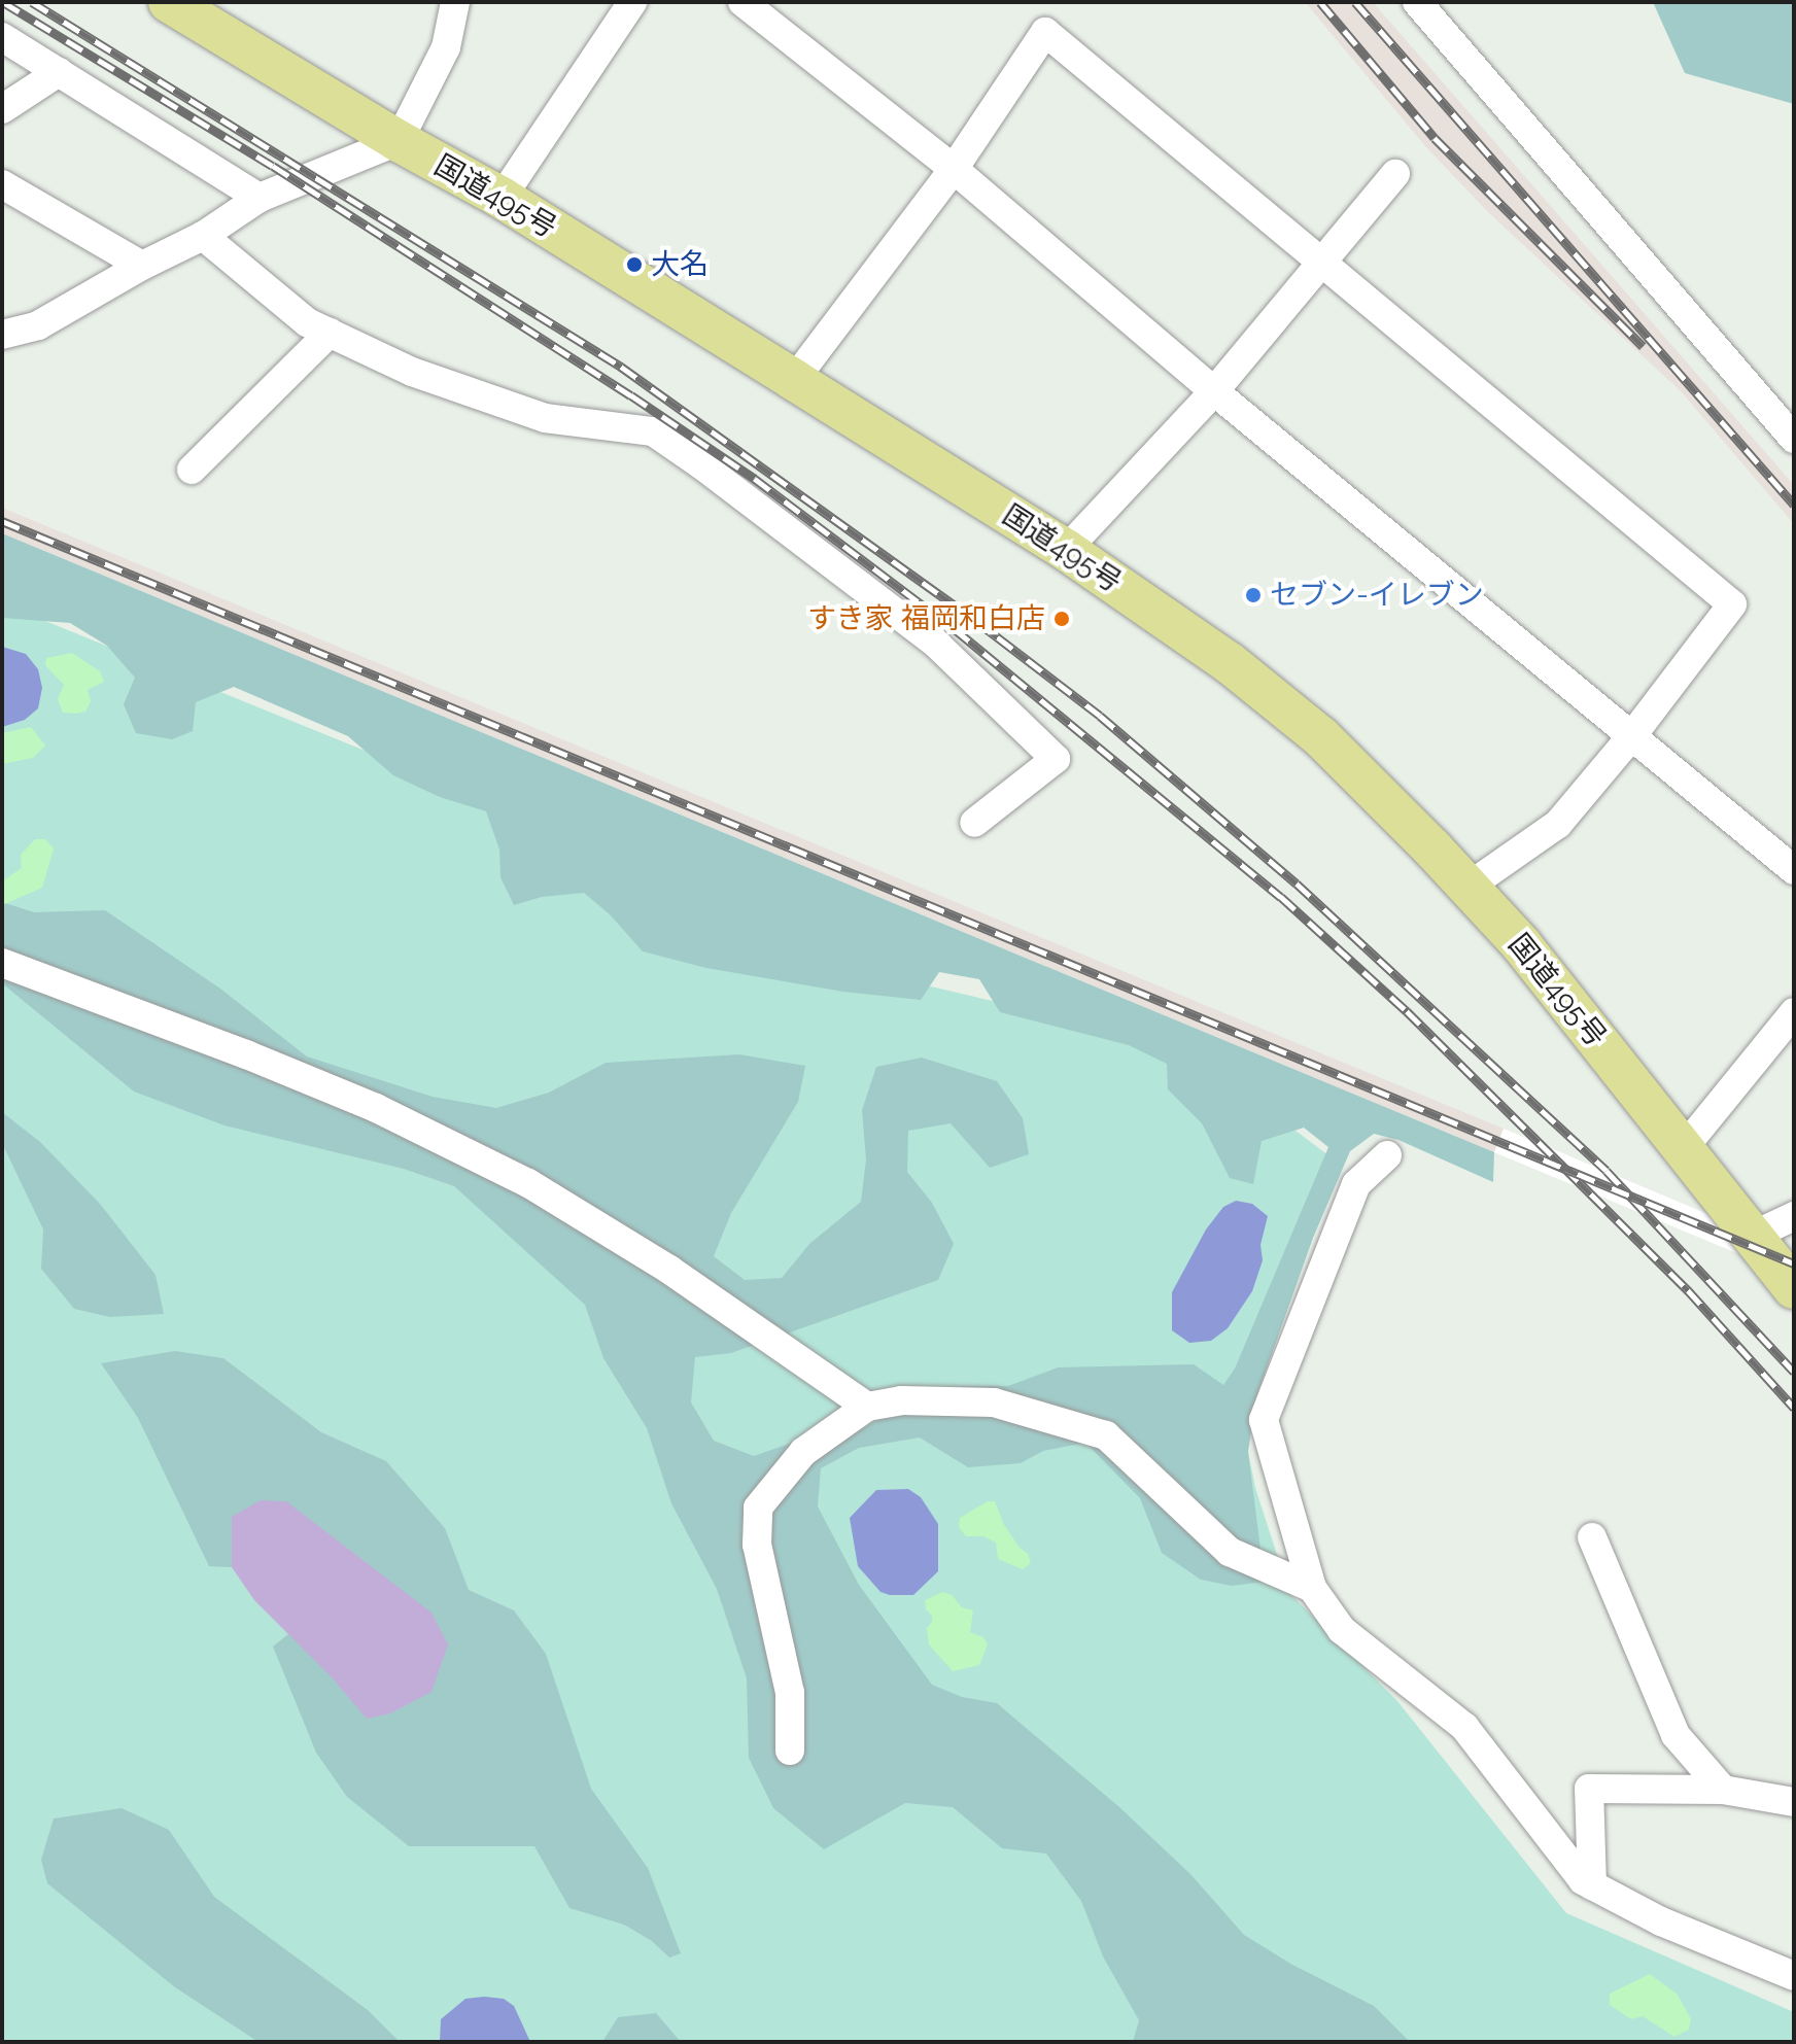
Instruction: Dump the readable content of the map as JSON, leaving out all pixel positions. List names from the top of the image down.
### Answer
{
  "streets": {
    "highway": ["国道495号"]
  },
  "places": ["大名", "セブン-イレブン", "すき家 福岡和白店"]
}
